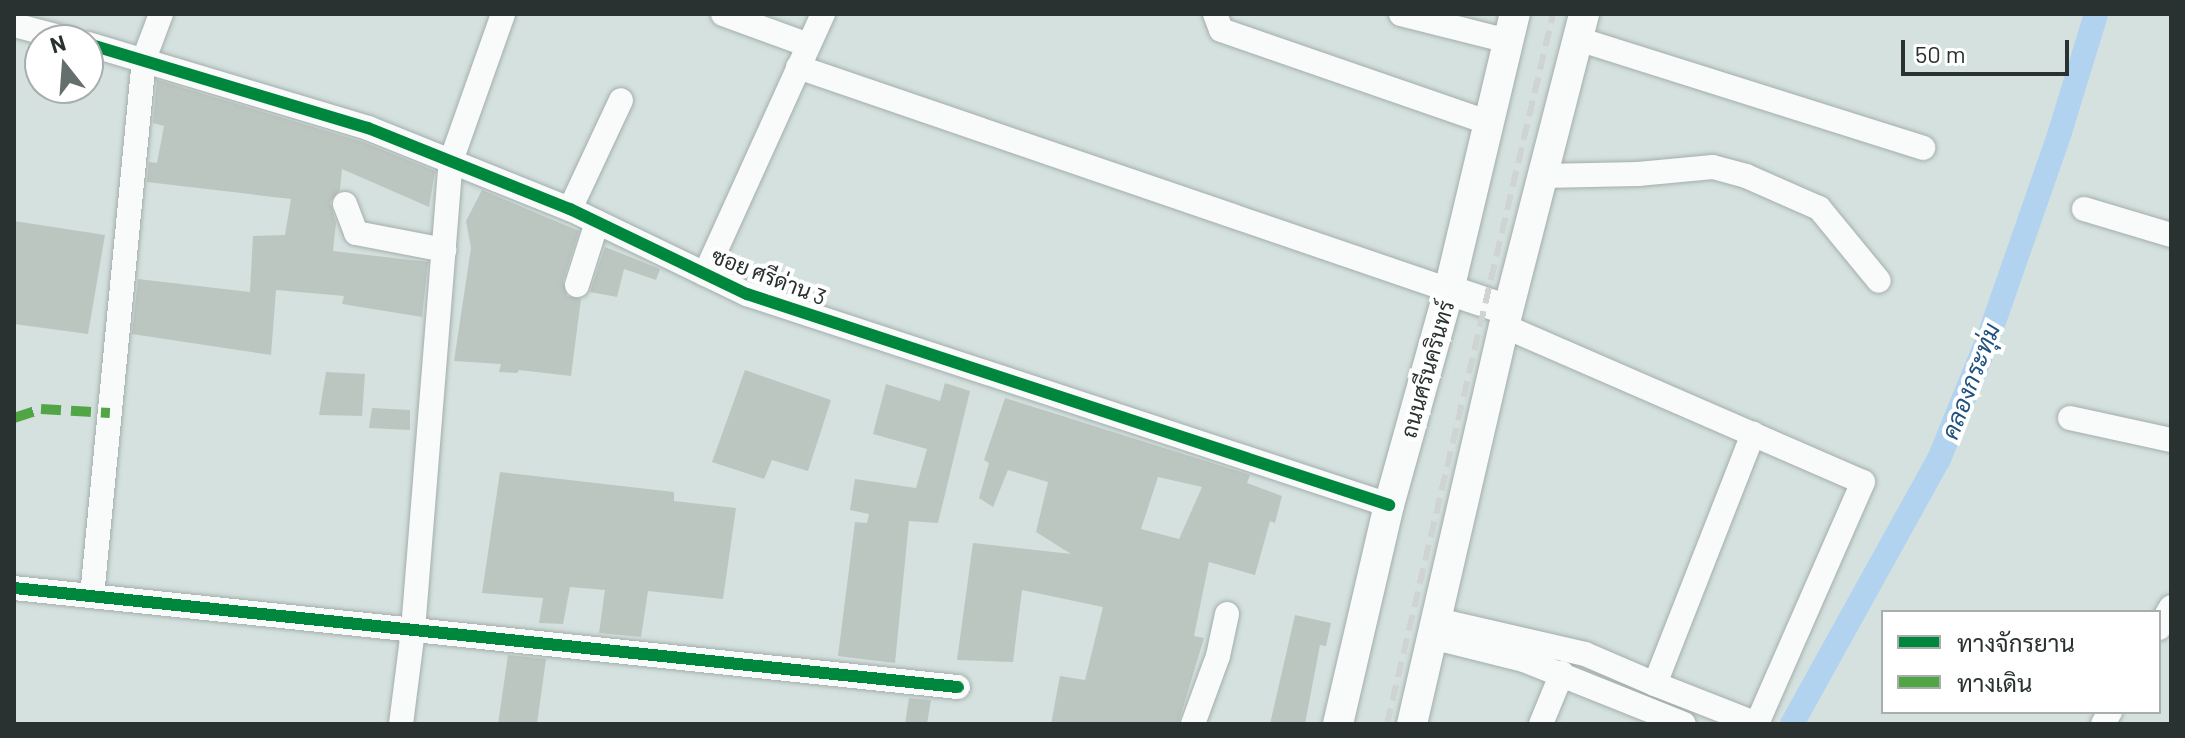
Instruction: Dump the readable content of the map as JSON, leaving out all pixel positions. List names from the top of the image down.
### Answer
{
  "streets": {
    "main road": ["ถนนศรีนครินทร์"],
    "street": ["ซอย ศรีด่าน 3"]
  },
  "crossings": [
    ["ซอย ศรีด่าน 3", "ถนนศรีนครินทร์"]
  ],
  "water": ["คลองกระทุ่ม"],
  "legend": ["ทางจักรยาน", "ทางเดิน"],
  "scale_bar": "50 m",
  "north": "top"
}
